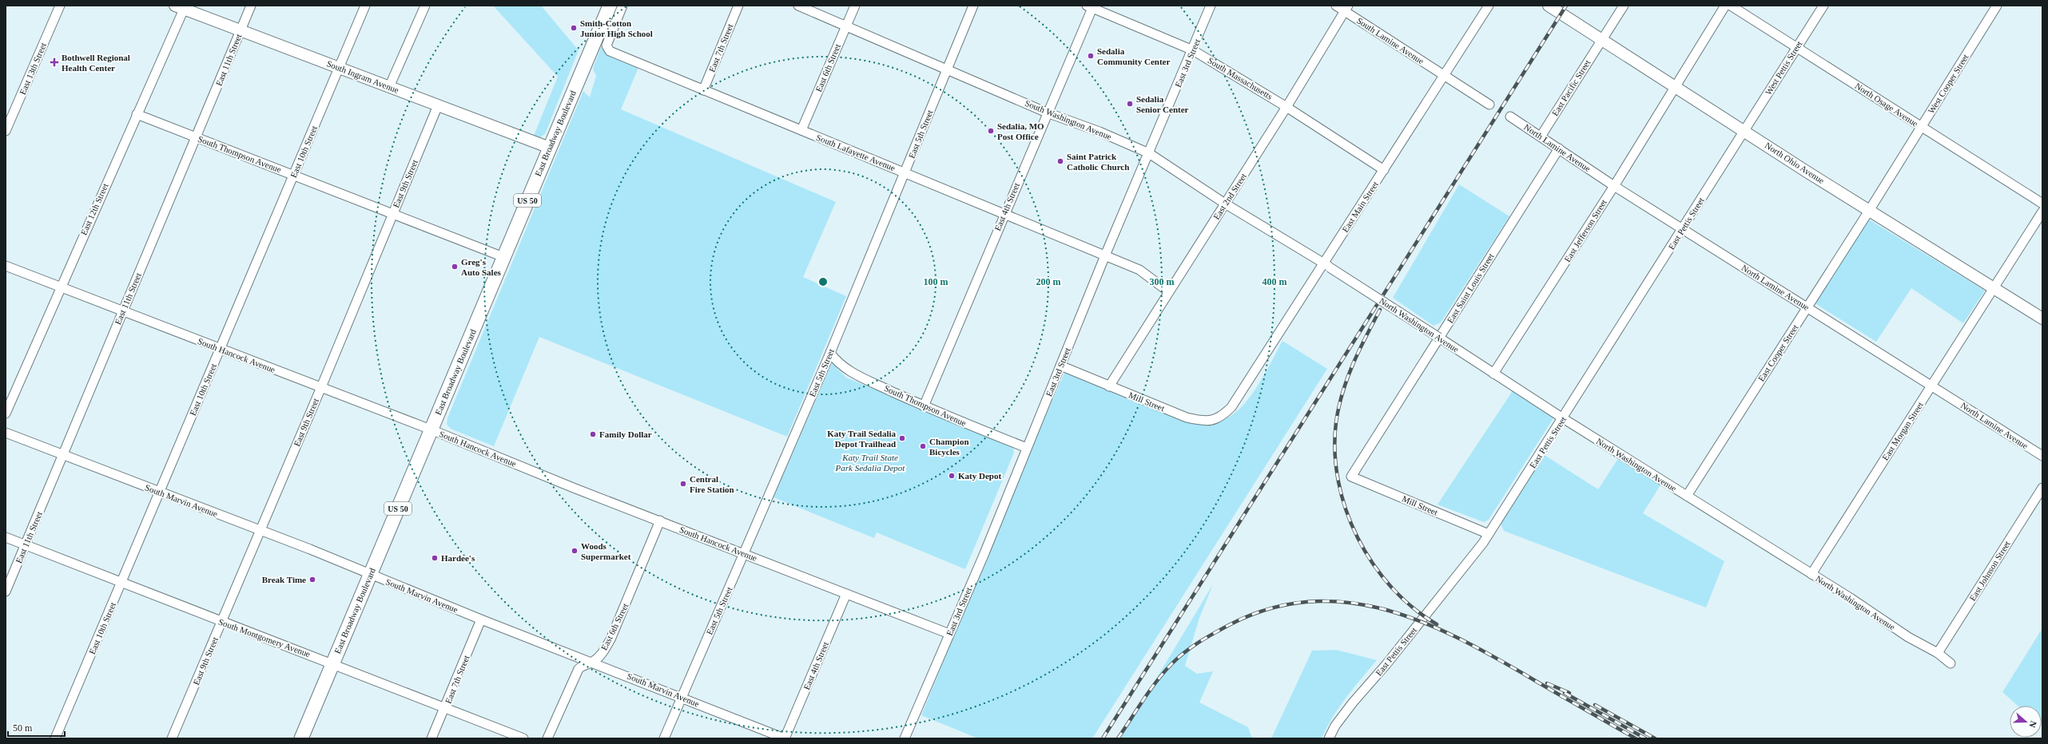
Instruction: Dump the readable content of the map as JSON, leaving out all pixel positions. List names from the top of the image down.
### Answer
{
  "streets": {
    "highway": ["East Broadway Boulevard", "US 50"],
    "main road": ["South Ingram Avenue", "North Ohio Avenue"],
    "street": [
      "South Lamine Avenue",
      "East 7th Street",
      "East 11th Street",
      "East 3rd Street",
      "East 6th Street",
      "West Pettis Street",
      "East 13th Street",
      "South Massachusetts",
      "West Cooper Street",
      "East Pacific Street",
      "North Osage Avenue",
      "South Washington Avenue",
      "East 5th Street",
      "North Lamine Avenue",
      "East 10th Street",
      "South Lafayette Avenue",
      "South Thompson Avenue",
      "East 9th Street",
      "East 2nd Street",
      "East 4th Street",
      "East Main Street",
      "East 12th Street",
      "East Pettis Street",
      "East Jefferson Street",
      "East Saint Louis Street",
      "North Washington Avenue",
      "East Cooper Street",
      "South Hancock Avenue",
      "Mill Street",
      "East Morgan Street",
      "South Marvin Avenue",
      "East Johnson Street",
      "South Montgomery Avenue"
    ]
  },
  "crossings": [
    ["South Lamine Avenue", "East 2nd Street"],
    ["South Lamine Avenue", "East Main Street"],
    ["East 7th Street", "South Lafayette Avenue"],
    ["East 7th Street", "South Marvin Avenue"],
    ["East 7th Street", "South Montgomery Avenue"],
    ["East 11th Street", "South Ingram Avenue"],
    ["East 11th Street", "South Thompson Avenue"],
    ["East 11th Street", "South Hancock Avenue"],
    ["East 11th Street", "South Marvin Avenue"],
    ["East 11th Street", "South Montgomery Avenue"],
    ["East 3rd Street", "South Massachusetts"],
    ["East 3rd Street", "South Washington Avenue"],
    ["East 3rd Street", "South Lafayette Avenue"],
    ["East 3rd Street", "South Thompson Avenue"],
    ["East 3rd Street", "South Hancock Avenue"],
    ["East 3rd Street", "Mill Street"],
    ["East 6th Street", "South Washington Avenue"],
    ["East 6th Street", "South Lafayette Avenue"],
    ["East 6th Street", "South Hancock Avenue"],
    ["East 6th Street", "South Marvin Avenue"],
    ["West Pettis Street", "North Osage Avenue"],
    ["West Pettis Street", "North Ohio Avenue"],
    ["West Pettis Street", "East Pettis Street"],
    ["South Ingram Avenue", "East Broadway Boulevard"],
    ["South Ingram Avenue", "East 10th Street"],
    ["South Ingram Avenue", "East 9th Street"],
    ["South Ingram Avenue", "East 12th Street"],
    ["South Massachusetts", "East 2nd Street"],
    ["South Massachusetts", "East 4th Street"],
    ["South Massachusetts", "East Main Street"],
    ["West Cooper Street", "North Osage Avenue"],
    ["West Cooper Street", "North Ohio Avenue"],
    ["West Cooper Street", "East Cooper Street"],
    ["East Pacific Street", "North Lamine Avenue"],
    ["East Pacific Street", "North Ohio Avenue"],
    ["South Washington Avenue", "East 5th Street"],
    ["South Washington Avenue", "East 2nd Street"],
    ["South Washington Avenue", "East 4th Street"],
    ["South Washington Avenue", "East Main Street"],
    ["South Washington Avenue", "North Washington Avenue"],
    ["East Broadway Boulevard", "South Thompson Avenue"],
    ["East Broadway Boulevard", "South Hancock Avenue"],
    ["East Broadway Boulevard", "South Marvin Avenue"],
    ["East Broadway Boulevard", "South Montgomery Avenue"],
    ["East 5th Street", "South Lafayette Avenue"],
    ["East 5th Street", "South Thompson Avenue"],
    ["East 5th Street", "South Hancock Avenue"],
    ["East 5th Street", "South Marvin Avenue"],
    ["North Lamine Avenue", "East Pettis Street"],
    ["North Lamine Avenue", "East Jefferson Street"],
    ["North Lamine Avenue", "East Saint Louis Street"],
    ["North Lamine Avenue", "East Cooper Street"],
    ["North Lamine Avenue", "East Morgan Street"],
    ["East 10th Street", "South Thompson Avenue"],
    ["East 10th Street", "South Hancock Avenue"],
    ["East 10th Street", "South Marvin Avenue"],
    ["East 10th Street", "South Montgomery Avenue"],
    ["South Lafayette Avenue", "East 2nd Street"],
    ["South Lafayette Avenue", "East 4th Street"],
    ["South Thompson Avenue", "East 9th Street"],
    ["South Thompson Avenue", "East 4th Street"],
    ["South Thompson Avenue", "East 12th Street"],
    ["North Ohio Avenue", "East Pettis Street"],
    ["North Ohio Avenue", "East Jefferson Street"],
    ["North Ohio Avenue", "East Cooper Street"],
    ["North Ohio Avenue", "East Morgan Street"],
    ["East 9th Street", "South Hancock Avenue"],
    ["East 9th Street", "South Marvin Avenue"],
    ["East 9th Street", "South Montgomery Avenue"],
    ["East 2nd Street", "Mill Street"],
    ["East 4th Street", "South Hancock Avenue"],
    ["East 4th Street", "South Marvin Avenue"],
    ["East Main Street", "North Washington Avenue"],
    ["East Main Street", "Mill Street"],
    ["East 12th Street", "South Hancock Avenue"],
    ["East Pettis Street", "North Washington Avenue"],
    ["East Pettis Street", "Mill Street"],
    ["East Jefferson Street", "North Washington Avenue"],
    ["East Saint Louis Street", "North Washington Avenue"],
    ["East Saint Louis Street", "Mill Street"],
    ["North Washington Avenue", "East Cooper Street"],
    ["North Washington Avenue", "East Morgan Street"],
    ["North Washington Avenue", "East Johnson Street"]
  ],
  "parks": ["Katy Trail State Park Sedalia Depot"],
  "places": {
    "other": [
      "Smith-Cotton Junior High School",
      "Sedalia Community Center",
      "Sedalia Senior Center",
      "Sedalia, MO Post Office",
      "Saint Patrick Catholic Church",
      "Greg's Auto Sales",
      "Family Dollar",
      "Katy Trail Sedalia Depot Trailhead",
      "Champion Bicycles",
      "Katy Depot",
      "Central Fire Station",
      "Woods Supermarket",
      "Hardee's",
      "Break Time"
    ],
    "health": ["Bothwell Regional Health Center"]
  },
  "scale_bar": "50 m",
  "north": "right",
  "rings": [
    "100 m",
    "200 m",
    "300 m",
    "400 m"
  ]
}
